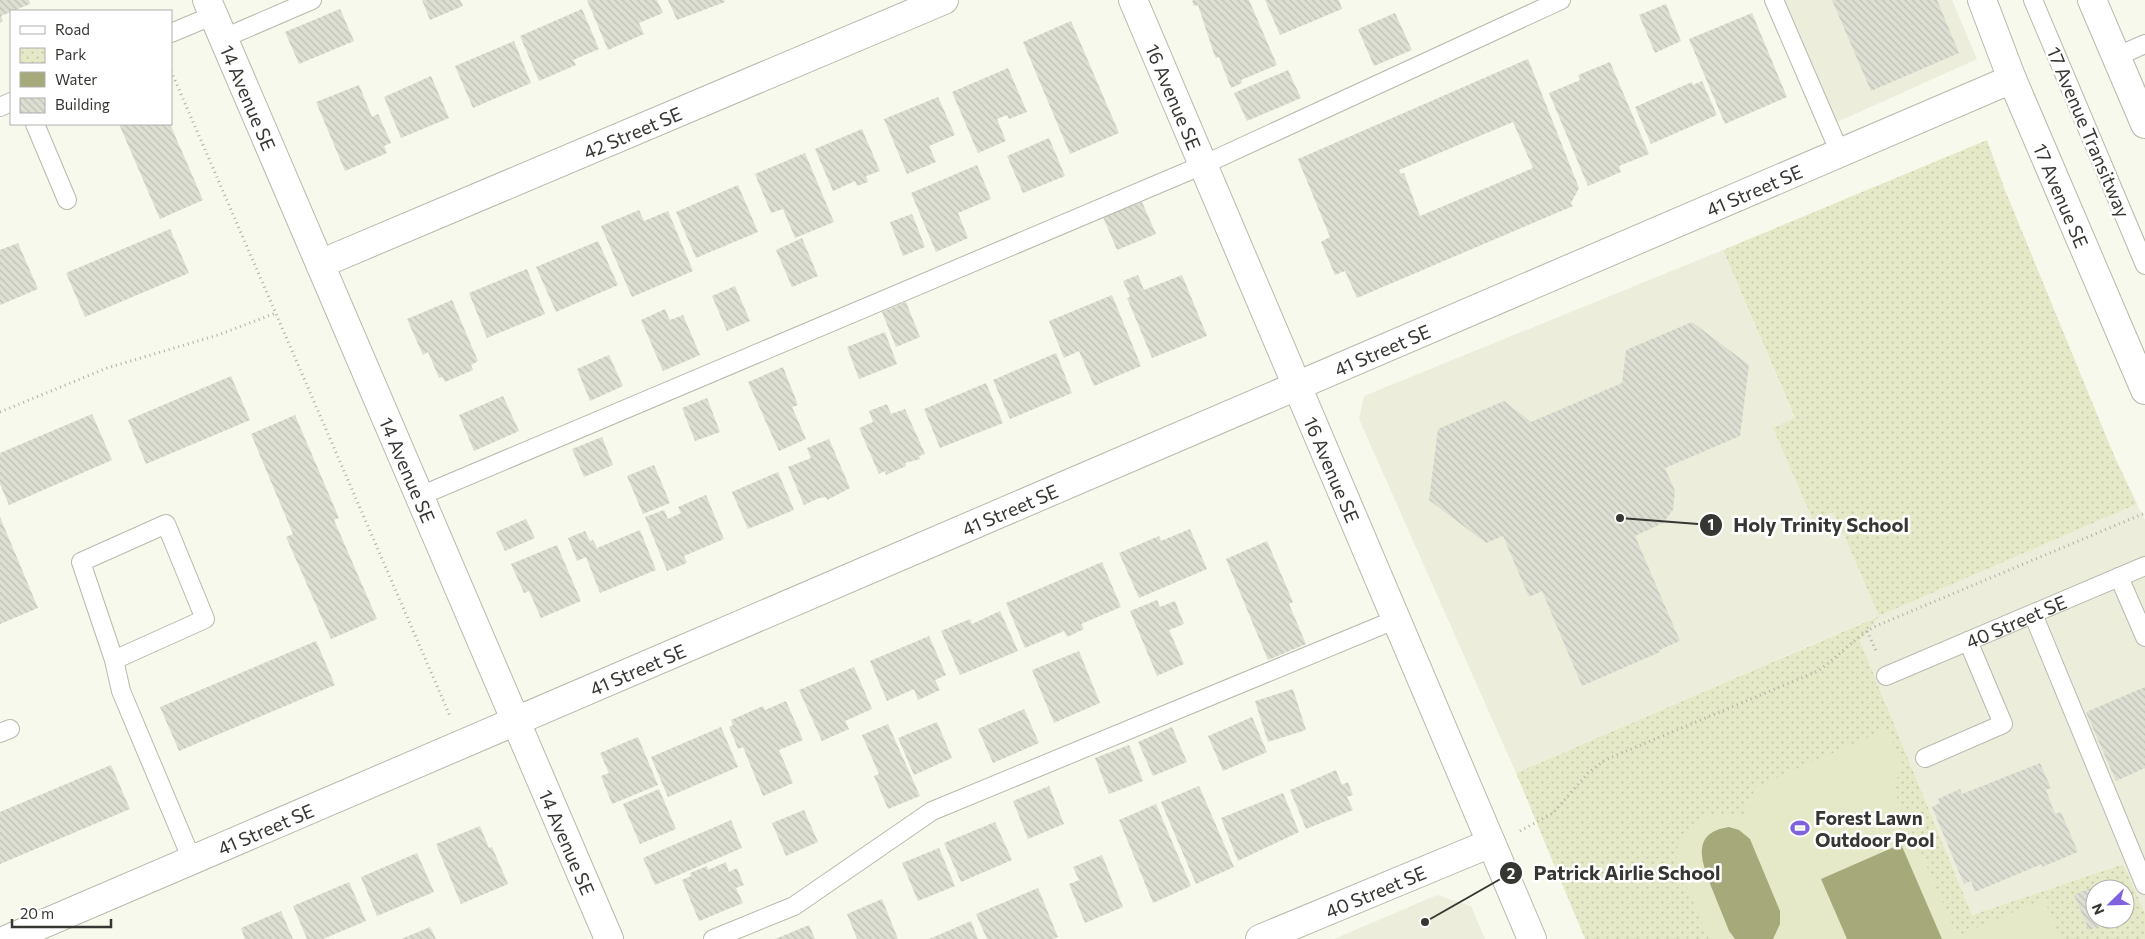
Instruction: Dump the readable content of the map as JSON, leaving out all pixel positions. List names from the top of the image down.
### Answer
{
  "streets": {
    "street": [
      "14 Avenue SE",
      "16 Avenue SE",
      "42 Street SE",
      "41 Street SE",
      "17 Avenue SE",
      "40 Street SE"
    ],
    "lane": ["17 Avenue Transitway"]
  },
  "crossings": [
    ["14 Avenue SE", "42 Street SE"],
    ["14 Avenue SE", "41 Street SE"],
    ["16 Avenue SE", "41 Street SE"],
    ["16 Avenue SE", "40 Street SE"],
    ["41 Street SE", "17 Avenue SE"]
  ],
  "places": {
    "other": ["Holy Trinity School", "Patrick Airlie School"],
    "sports": ["Forest Lawn Outdoor Pool"]
  },
  "legend": [
    "Road",
    "Park",
    "Water",
    "Building"
  ],
  "scale_bar": "20 m",
  "north": "bottom left"
}
